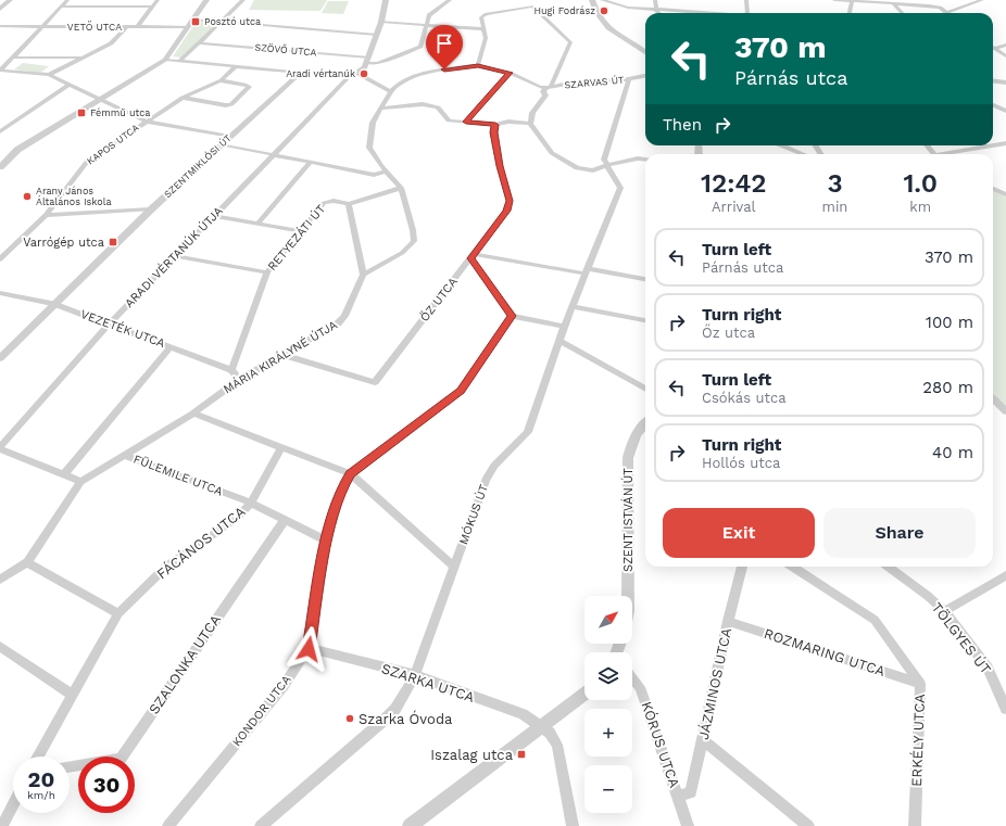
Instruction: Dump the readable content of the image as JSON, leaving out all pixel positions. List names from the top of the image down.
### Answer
{
  "streets": {
    "street": [
      "VETŐ UTCA",
      "SZÖVŐ UTCA",
      "SZARVAS ÚT",
      "KAPOS UTCA",
      "SZENTMIKLÓSI ÚT",
      "RETYEZÁTI ÚT",
      "ARADI VÉRTANÚK ÚTJA",
      "ŐZ UTCA",
      "VEZETÉK UTCA",
      "MÁRIA KIRÁLYNÉ ÚTJA",
      "FÜLEMILE UTCA",
      "MÓKUS ÚT",
      "SZENT ISTVÁN ÚT",
      "FÁCÁNOS UTCA",
      "TÖLGYES ÚT",
      "ROZMARING UTCA",
      "SZALONKA UTCA",
      "SZARKA UTCA",
      "JÁZMINOS UTCA",
      "KONDOR UTCA",
      "ERKÉLY UTCA",
      "KÓRUS UTCA"
    ]
  },
  "crossings": [
    ["SZENTMIKLÓSI ÚT", "VEZETÉK UTCA"],
    ["RETYEZÁTI ÚT", "VEZETÉK UTCA"],
    ["ARADI VÉRTANÚK ÚTJA", "VEZETÉK UTCA"],
    ["ŐZ UTCA", "MÁRIA KIRÁLYNÉ ÚTJA"],
    ["MÁRIA KIRÁLYNÉ ÚTJA", "FÜLEMILE UTCA"],
    ["FÜLEMILE UTCA", "FÁCÁNOS UTCA"],
    ["FÜLEMILE UTCA", "SZALONKA UTCA"],
    ["FÜLEMILE UTCA", "KONDOR UTCA"],
    ["MÓKUS ÚT", "SZARKA UTCA"],
    ["ROZMARING UTCA", "JÁZMINOS UTCA"],
    ["ROZMARING UTCA", "ERKÉLY UTCA"],
    ["SZARKA UTCA", "KONDOR UTCA"],
    ["JÁZMINOS UTCA", "KÓRUS UTCA"]
  ],
  "places": {
    "other": [
      "Hugi Fodrász",
      "Aradi vértanúk",
      "Arany János Általános Iskola",
      "Szarka Óvoda"
    ],
    "transit": [
      "Posztó utca",
      "Fémmű utca",
      "Varrógép utca",
      "Iszalag utca"
    ]
  },
  "north": "top right",
  "page": {
    "turn": ["370 m", "Párnás utca"],
    "then": "Then",
    "eta": [
      "12:42",
      "Arrival",
      "3",
      "min",
      "1.0",
      "km"
    ],
    "list": [
      {
        "name": "Turn left",
        "note": "Párnás utca",
        "value": "370 m"
      },
      {
        "name": "Turn right",
        "note": "Őz utca",
        "value": "100 m"
      },
      {
        "name": "Turn left",
        "note": "Csókás utca",
        "value": "280 m"
      },
      {
        "name": "Turn right",
        "note": "Hollós utca",
        "value": "40 m"
      }
    ],
    "buttons": ["Exit", "Share"],
    "map_buttons": ["+", "−"],
    "speed": "20 km/h",
    "limit": "30"
  }
}
